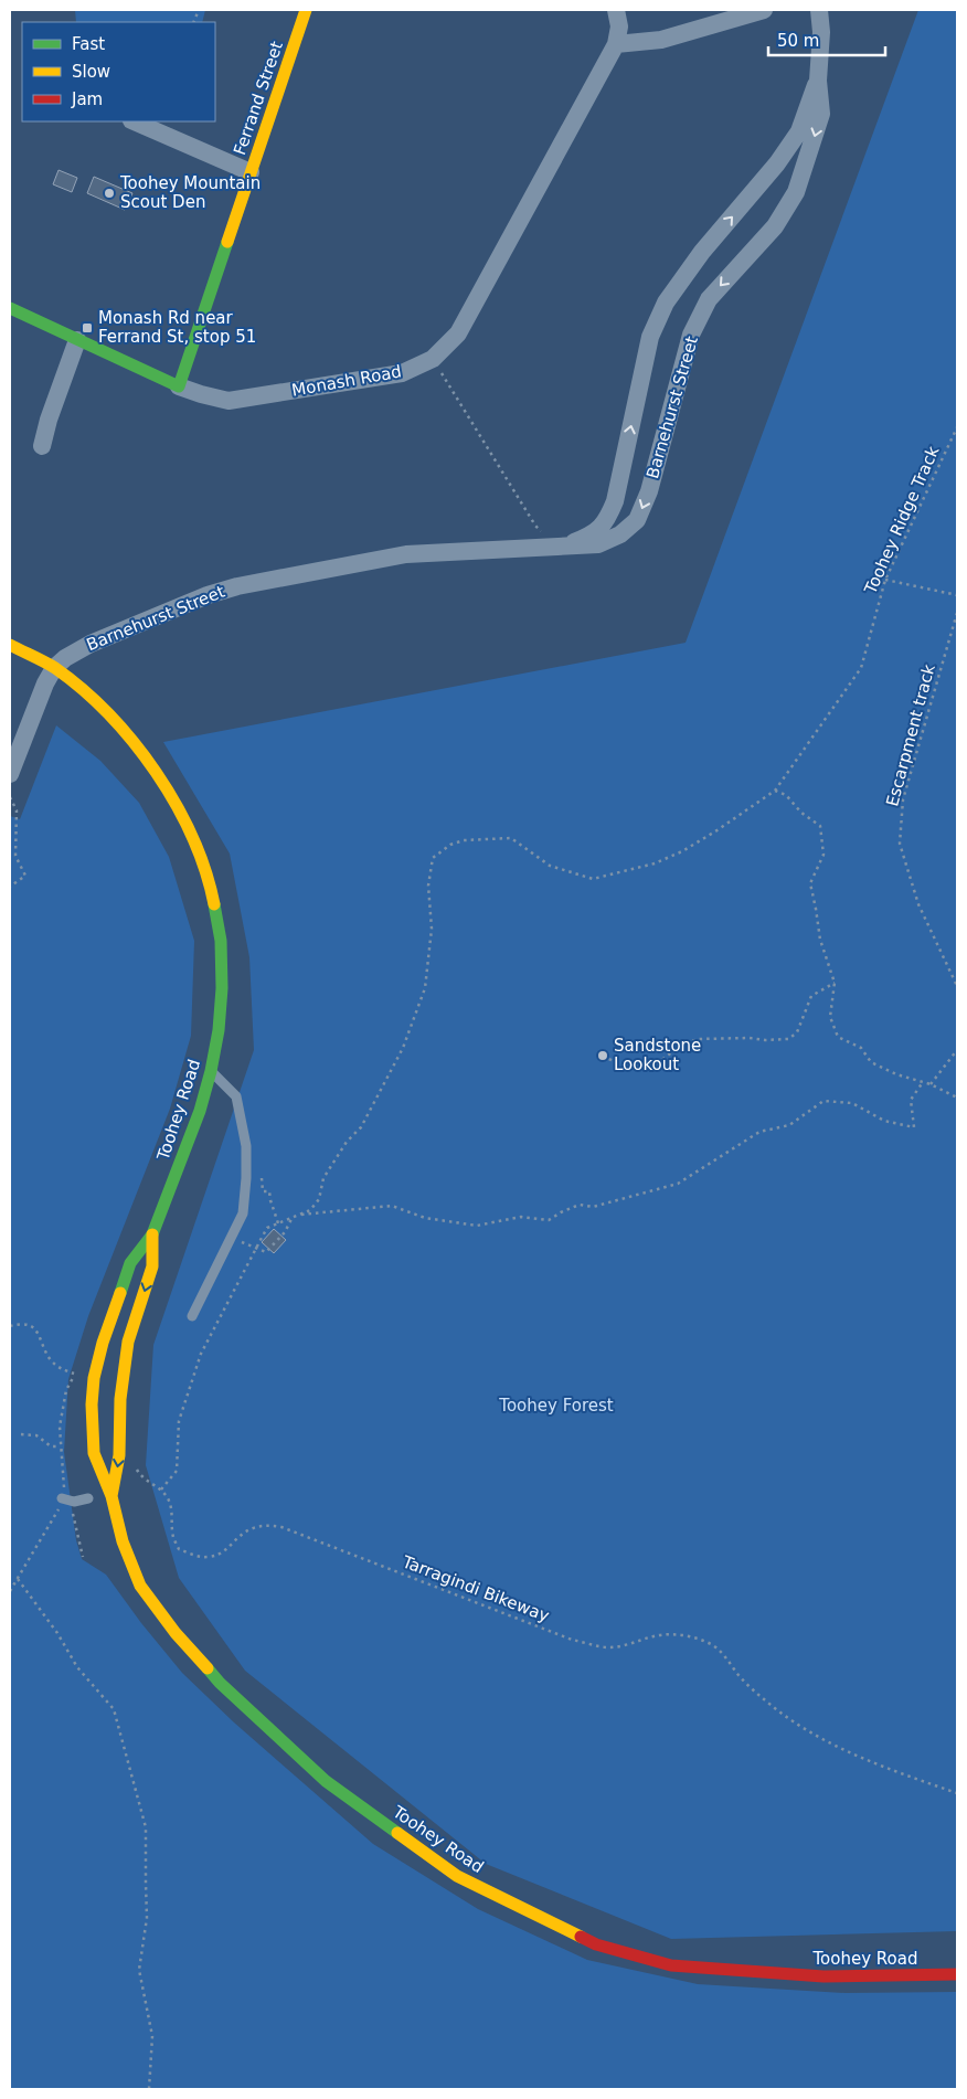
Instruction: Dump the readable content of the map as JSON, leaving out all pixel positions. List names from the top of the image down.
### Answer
{
  "streets": {
    "main road": ["Ferrand Street", "Monash Road", "Toohey Road"],
    "street": ["Barnehurst Street"],
    "path": ["Toohey Ridge Track", "Escarpment track", "Tarragindi Bikeway"]
  },
  "crossings": [
    ["Ferrand Street", "Monash Road"],
    ["Barnehurst Street", "Toohey Road"]
  ],
  "parks": ["Toohey Forest"],
  "places": {
    "other": ["Toohey Mountain Scout Den", "Sandstone Lookout"],
    "transit": ["Monash Rd near Ferrand St, stop 51"]
  },
  "legend": ["Fast", "Slow", "Jam"],
  "scale_bar": "50 m"
}
